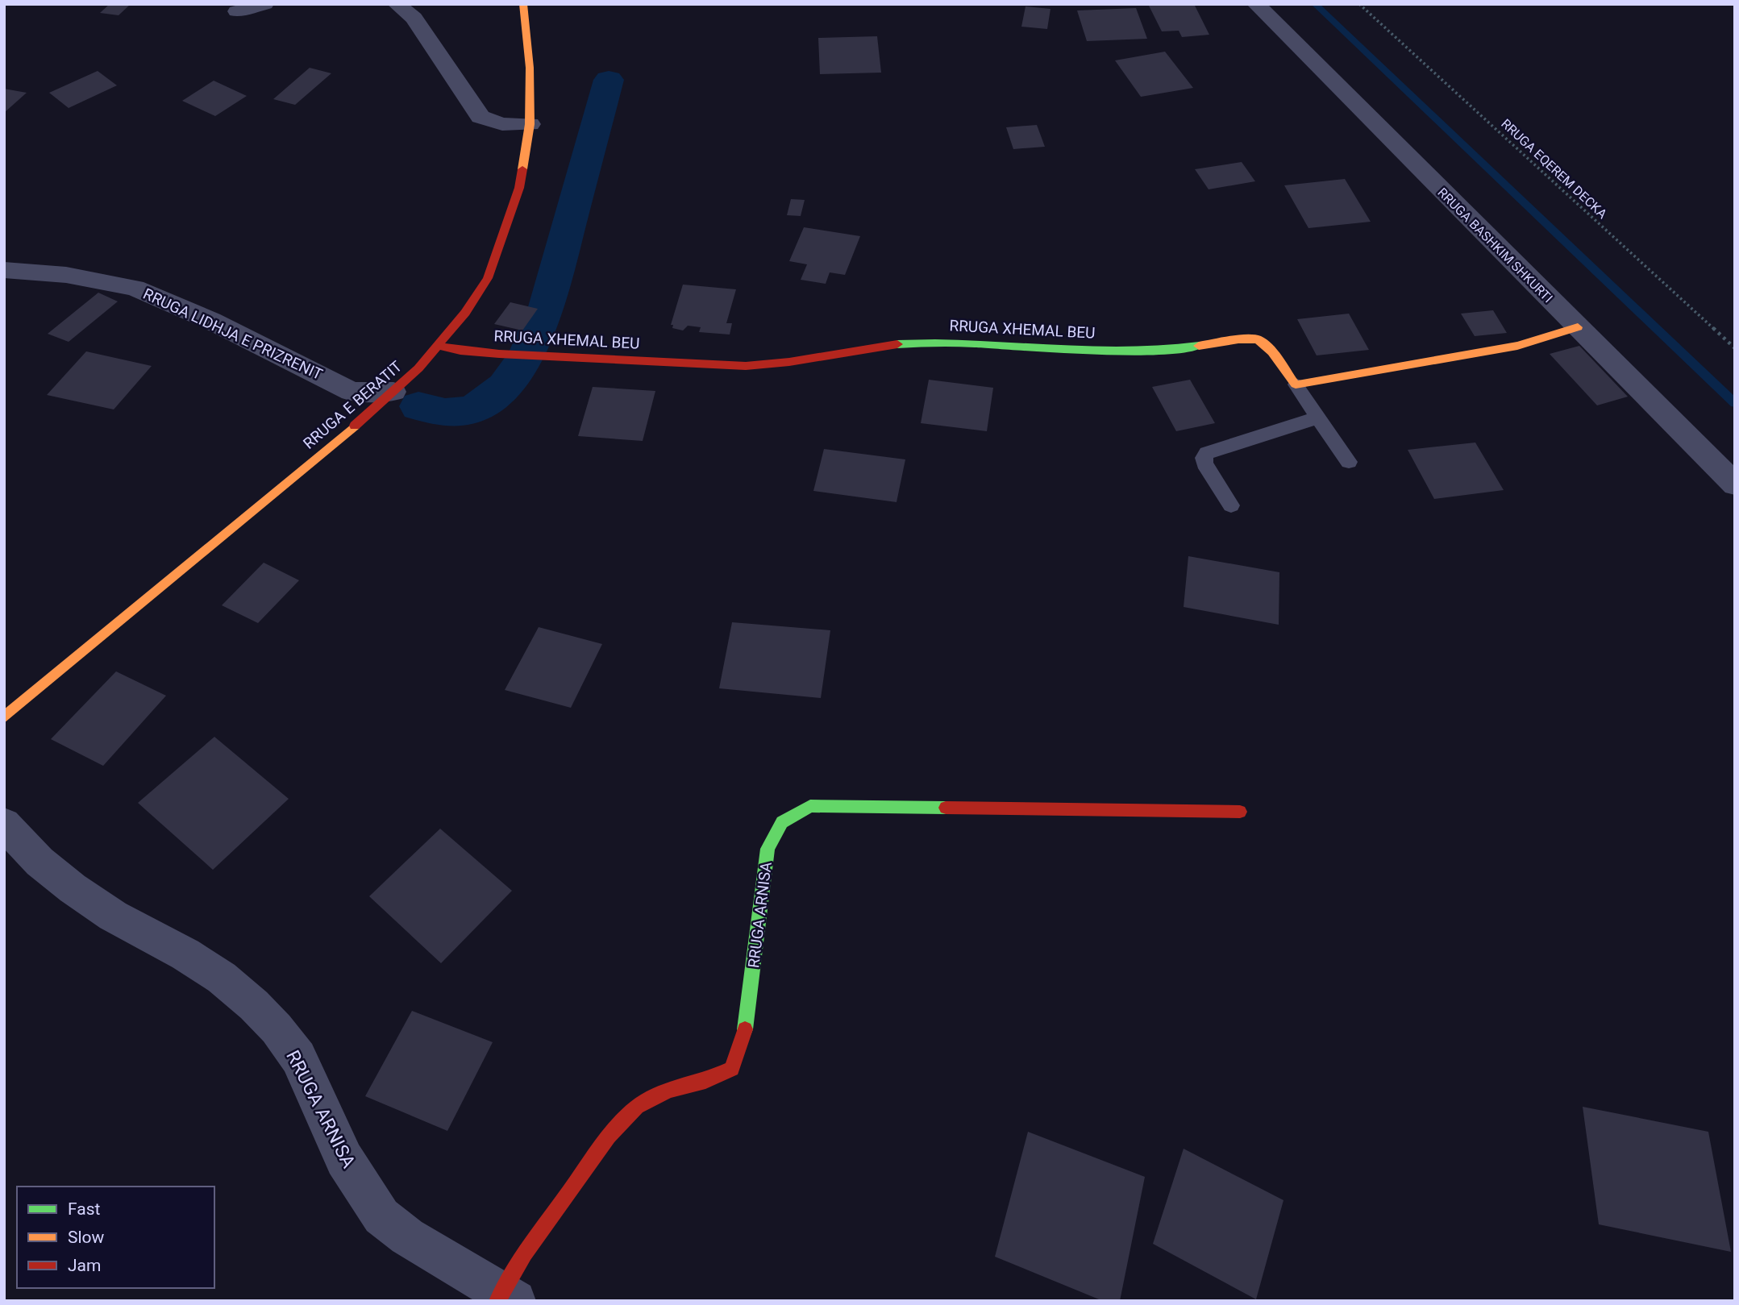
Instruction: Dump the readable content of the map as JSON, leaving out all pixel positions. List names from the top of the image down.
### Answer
{
  "streets": {
    "street": [
      "RRUGA BASHKIM SHKURTI",
      "RRUGA XHEMAL BEU",
      "RRUGA LIDHJA E PRIZRENIT",
      "RRUGA E BERATIT",
      "RRUGA ARNISA"
    ],
    "path": ["RRUGA EQEREM DECKA"]
  },
  "crossings": [
    ["RRUGA XHEMAL BEU", "RRUGA E BERATIT"],
    ["RRUGA LIDHJA E PRIZRENIT", "RRUGA E BERATIT"]
  ],
  "legend": ["Fast", "Slow", "Jam"]
}
